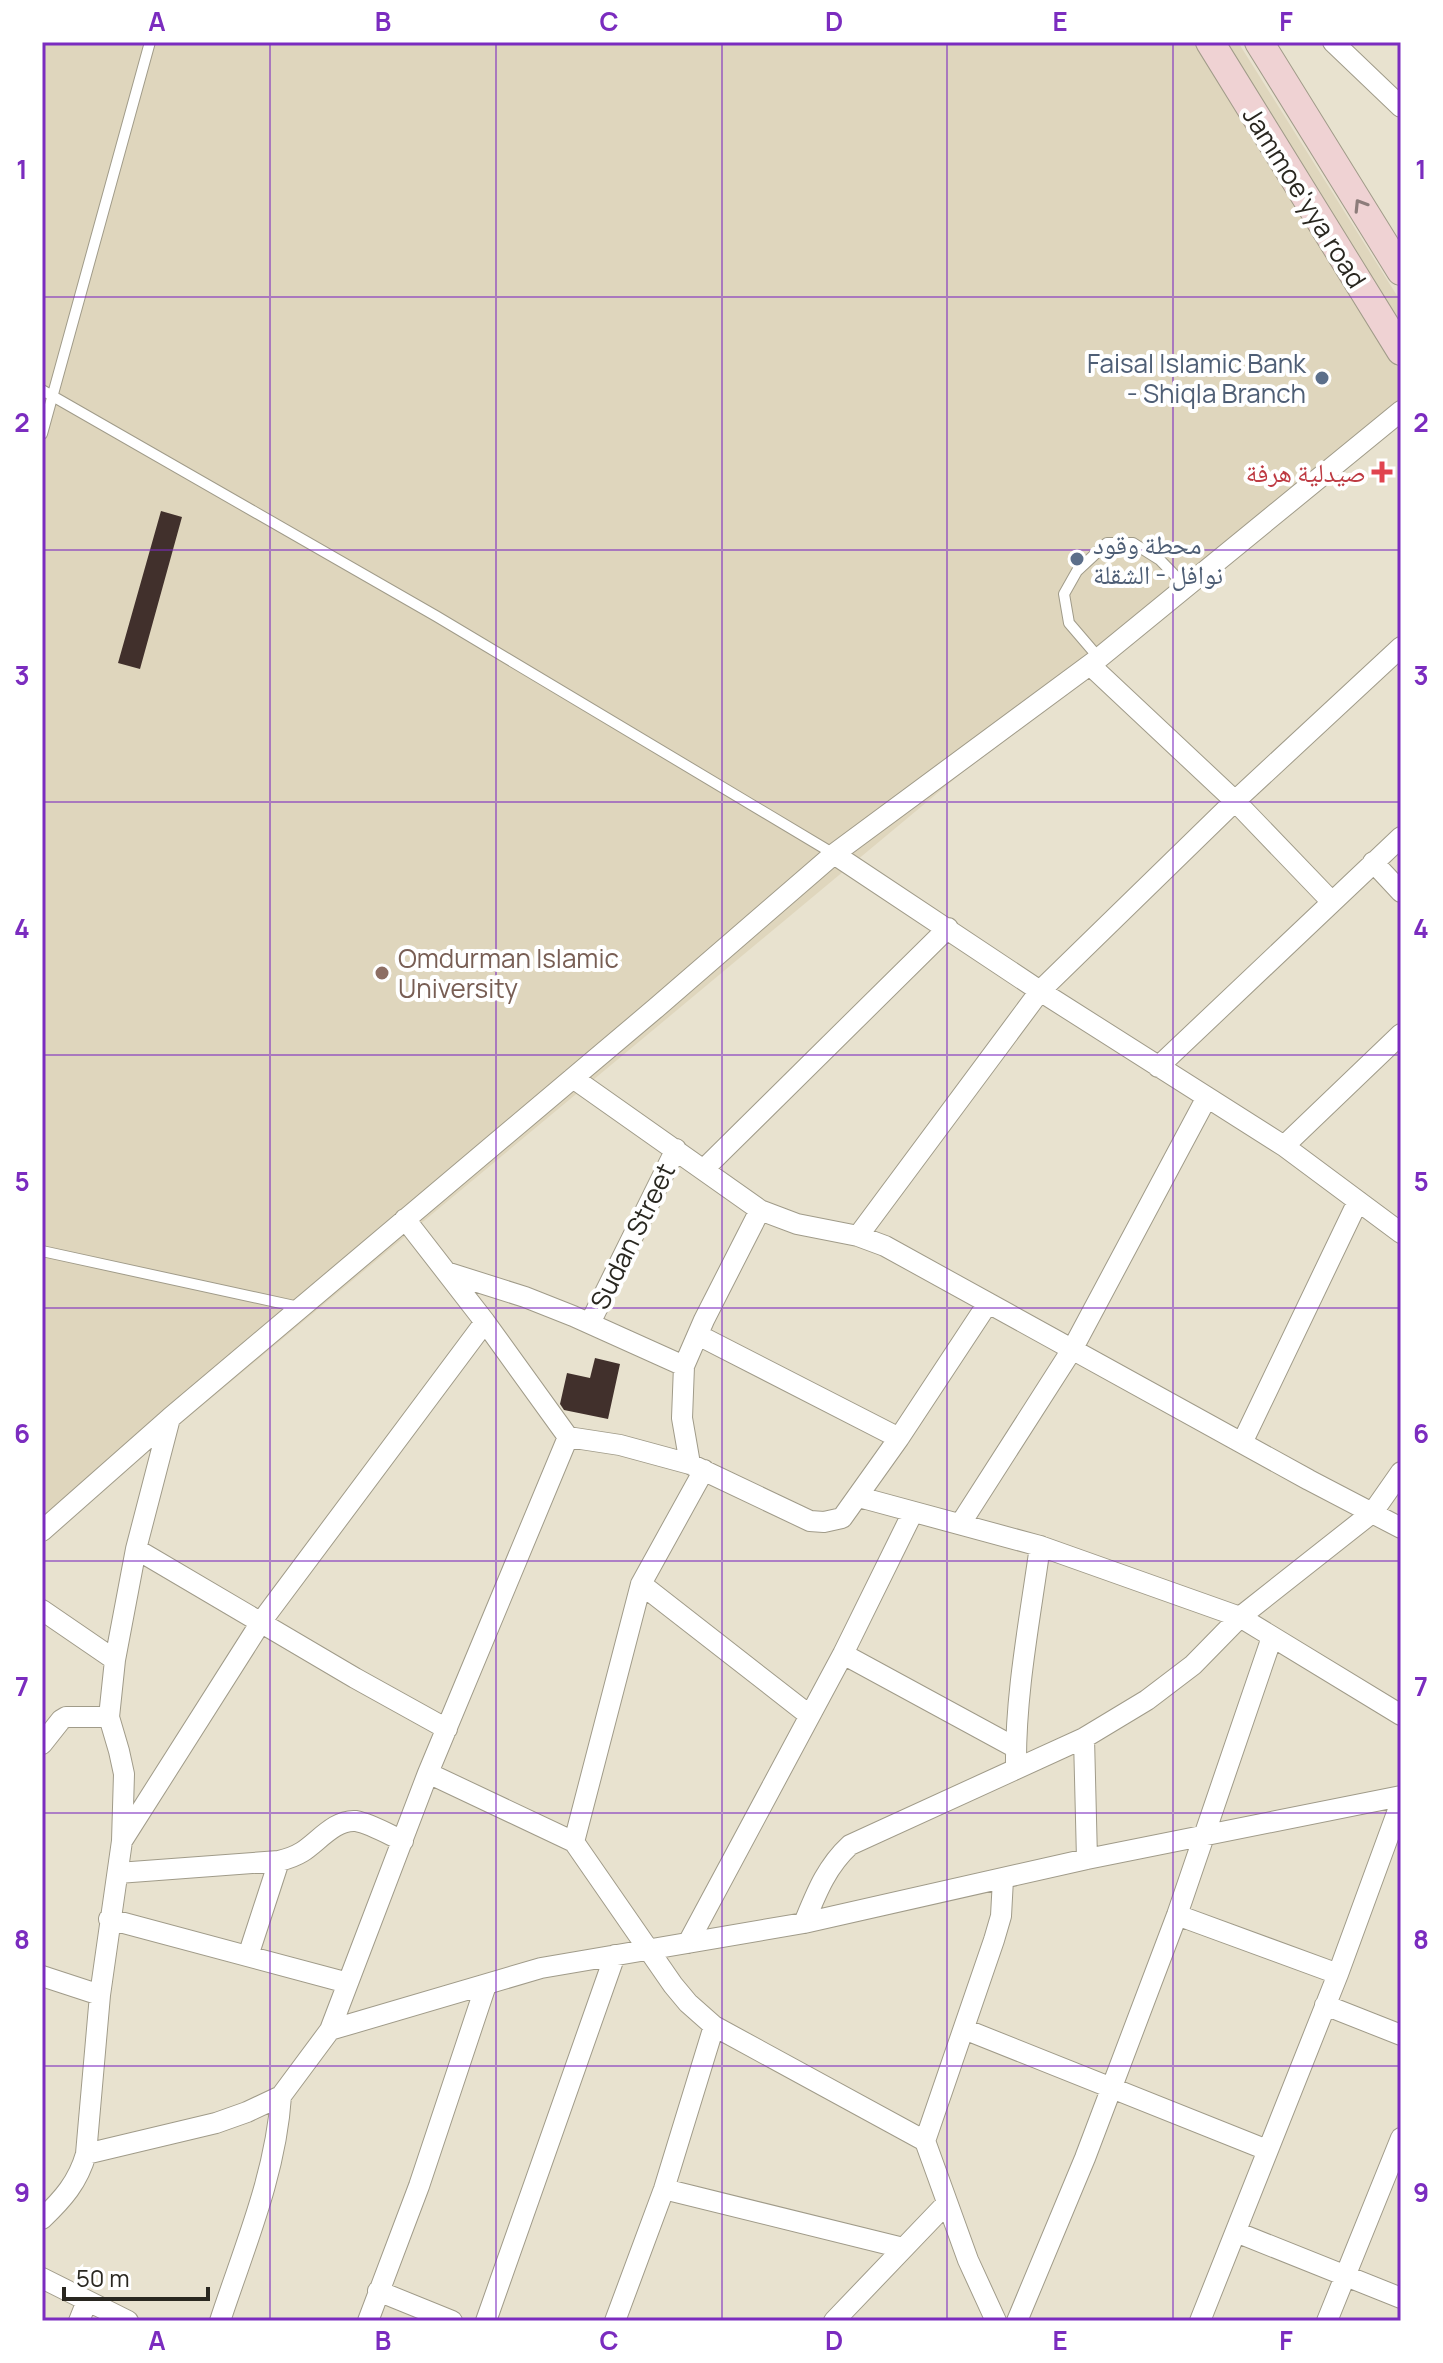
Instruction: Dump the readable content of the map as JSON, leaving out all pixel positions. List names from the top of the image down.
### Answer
{
  "streets": {
    "main road": ["Jammoe'yya road"],
    "street": ["Sudan Street"]
  },
  "places": {
    "other": ["Faisal Islamic Bank - Shiqla Branch", "محطة وقود نوافل - الشقلة", "Omdurman Islamic University"],
    "health": ["صيدلية هرفة"]
  },
  "scale_bar": "50 m",
  "grid": {
    "columns": [
      "A",
      "B",
      "C",
      "D",
      "E",
      "F"
    ],
    "rows": [
      "1",
      "2",
      "3",
      "4",
      "5",
      "6",
      "7",
      "8",
      "9"
    ]
  }
}
